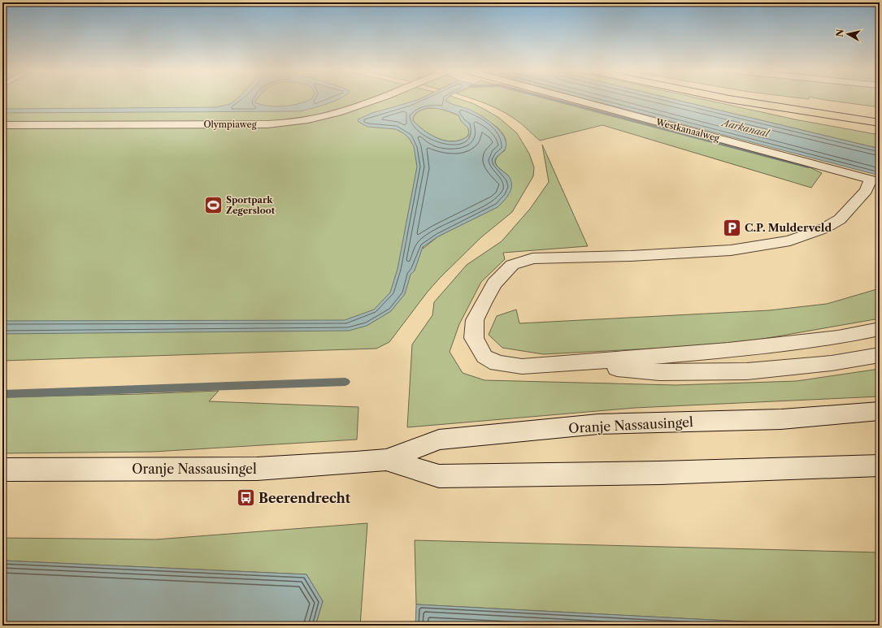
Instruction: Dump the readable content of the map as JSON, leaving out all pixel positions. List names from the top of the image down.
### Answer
{
  "streets": {
    "street": ["Olympiaweg", "Westkanaalweg", "Oranje Nassausingel"]
  },
  "water": ["Aarkanaal"],
  "places": {
    "sports": ["Sportpark Zegersloot"],
    "parking": ["C.P. Mulderveld"],
    "bus stop": ["Beerendrecht"]
  },
  "north": "left"
}
